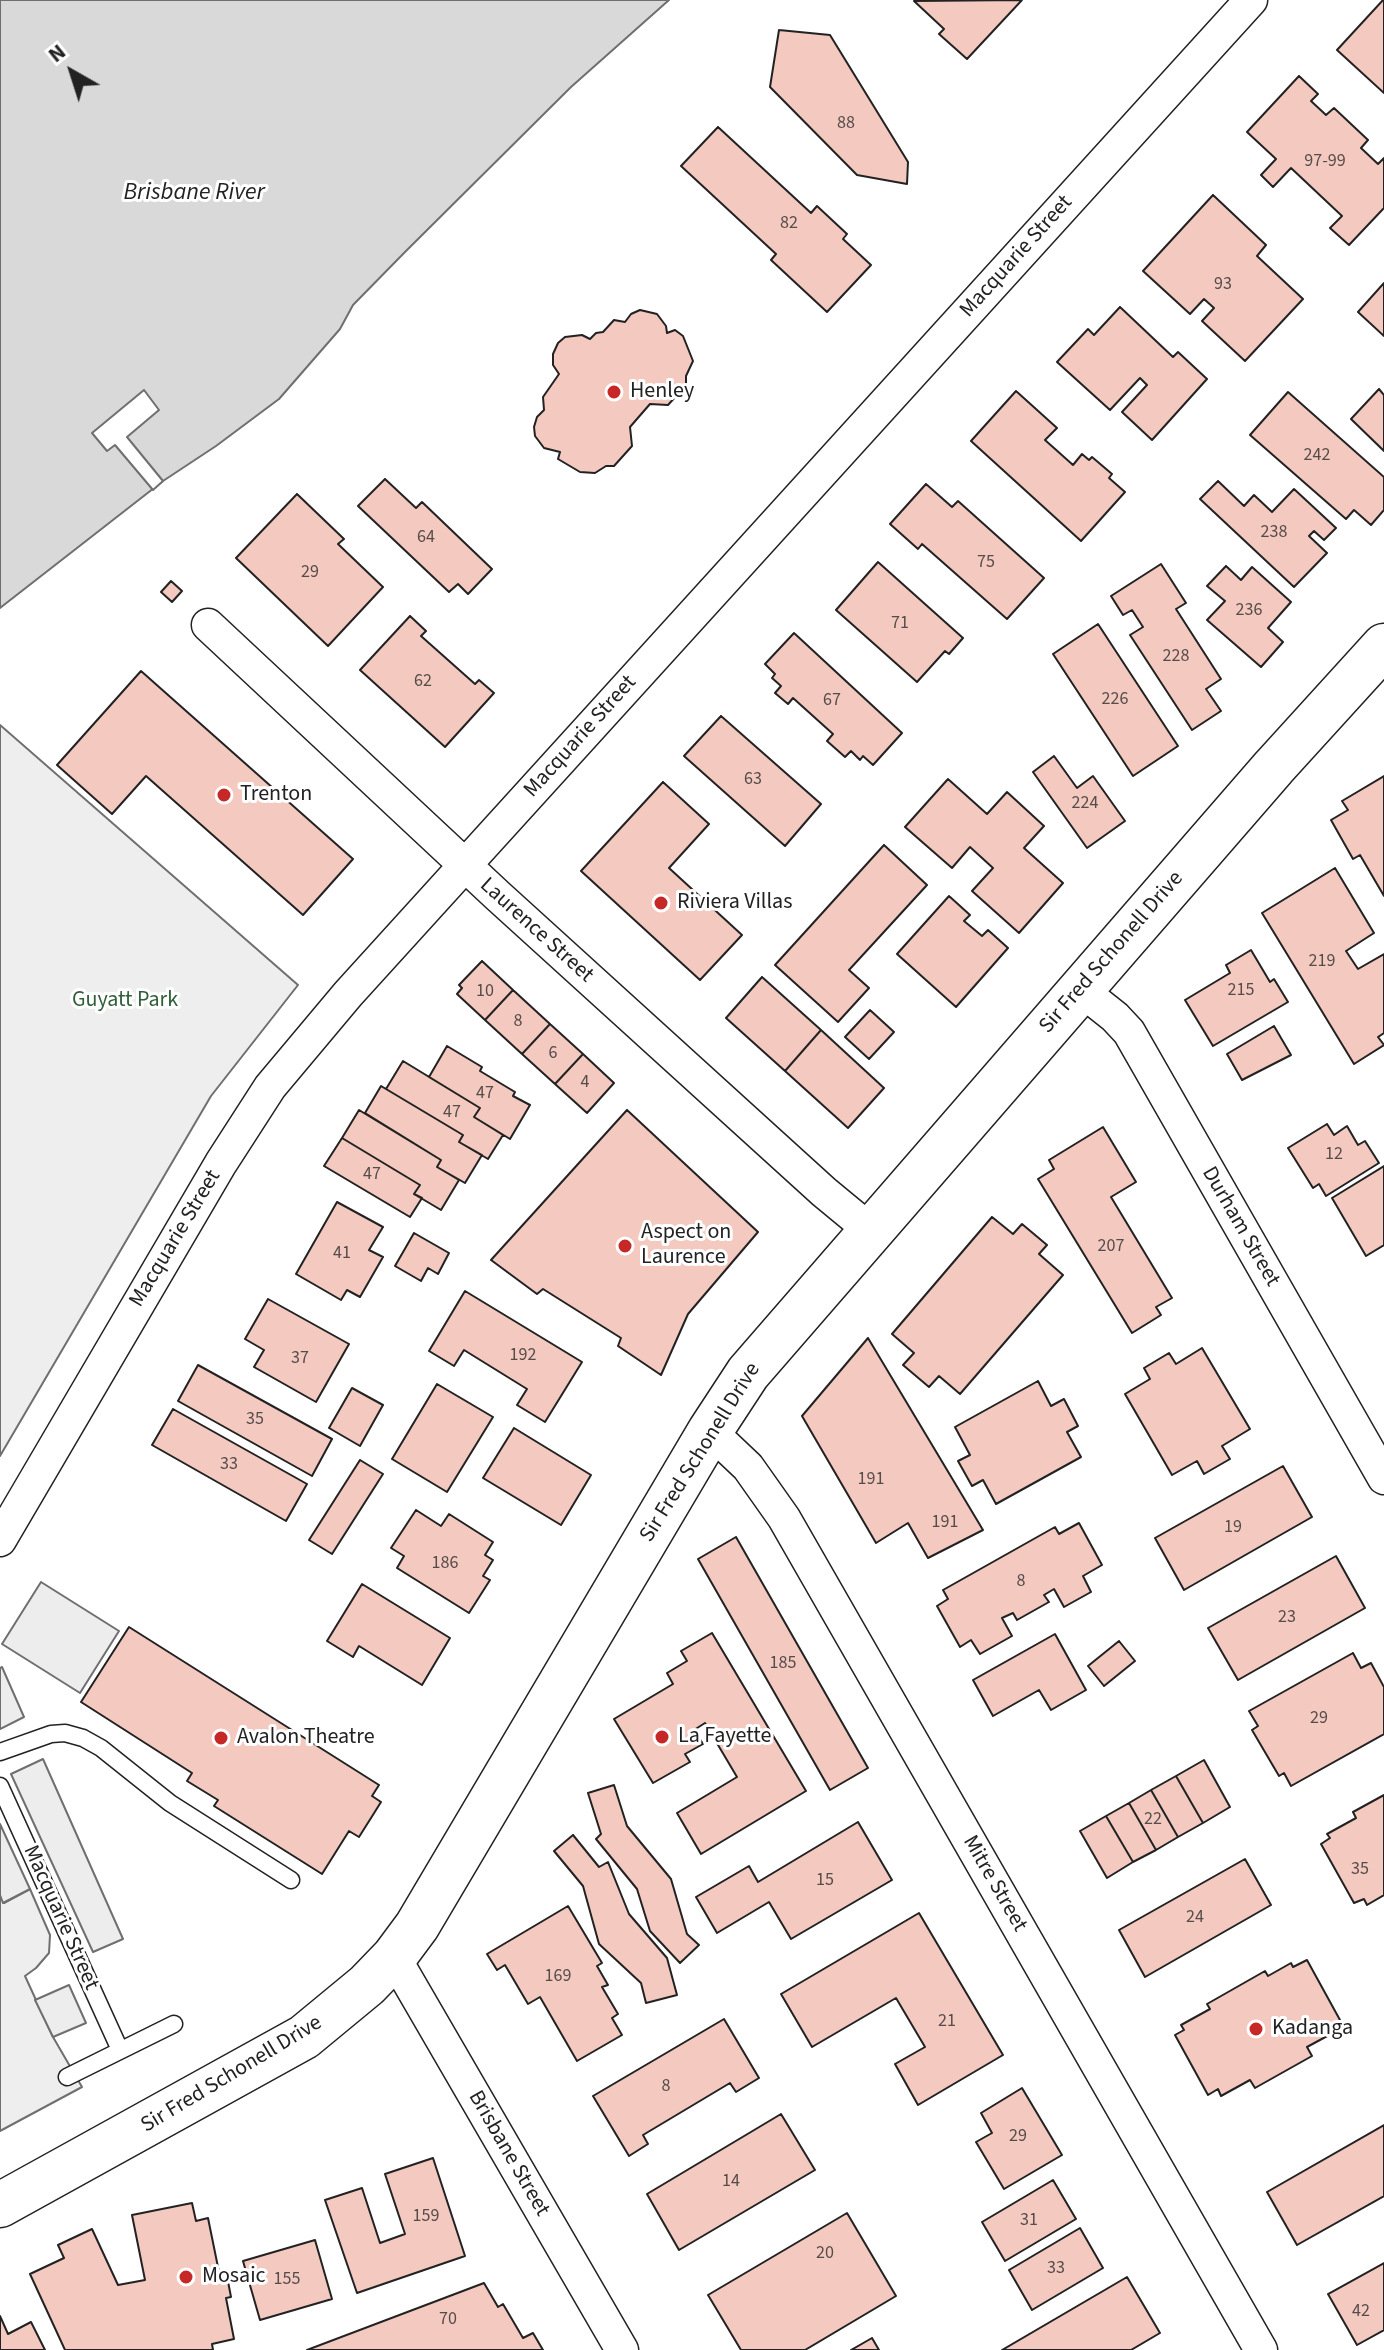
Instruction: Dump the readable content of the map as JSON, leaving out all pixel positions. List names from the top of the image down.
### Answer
{
  "streets": {
    "main road": ["Sir Fred Schonell Drive"],
    "street": [
      "Macquarie Street",
      "Laurence Street",
      "Durham Street",
      "Mitre Street",
      "Brisbane Street"
    ]
  },
  "crossings": [
    ["Macquarie Street", "Laurence Street"],
    ["Laurence Street", "Sir Fred Schonell Drive"],
    ["Sir Fred Schonell Drive", "Durham Street"],
    ["Sir Fred Schonell Drive", "Mitre Street"],
    ["Sir Fred Schonell Drive", "Brisbane Street"]
  ],
  "water": ["Brisbane River"],
  "parks": ["Guyatt Park"],
  "places": [
    "Henley",
    "Trenton",
    "Riviera Villas",
    "Aspect on Laurence",
    "La Fayette",
    "Avalon Theatre",
    "Kadanga",
    "Mosaic"
  ],
  "house_numbers": [
    "88",
    "97-99",
    "82",
    "93",
    "242",
    "238",
    "64",
    "75",
    "29",
    "236",
    "71",
    "228",
    "62",
    "226",
    "67",
    "63",
    "224",
    "219",
    "215",
    "10",
    "8",
    "6",
    "4",
    "47",
    "47",
    "12",
    "47",
    "207",
    "41",
    "192",
    "37",
    "35",
    "33",
    "191",
    "191",
    "19",
    "186",
    "8",
    "23",
    "185",
    "29",
    "22",
    "35",
    "15",
    "24",
    "169",
    "21",
    "8",
    "29",
    "14",
    "159",
    "31",
    "20",
    "33",
    "155",
    "42",
    "70"
  ],
  "north": "top left"
}
